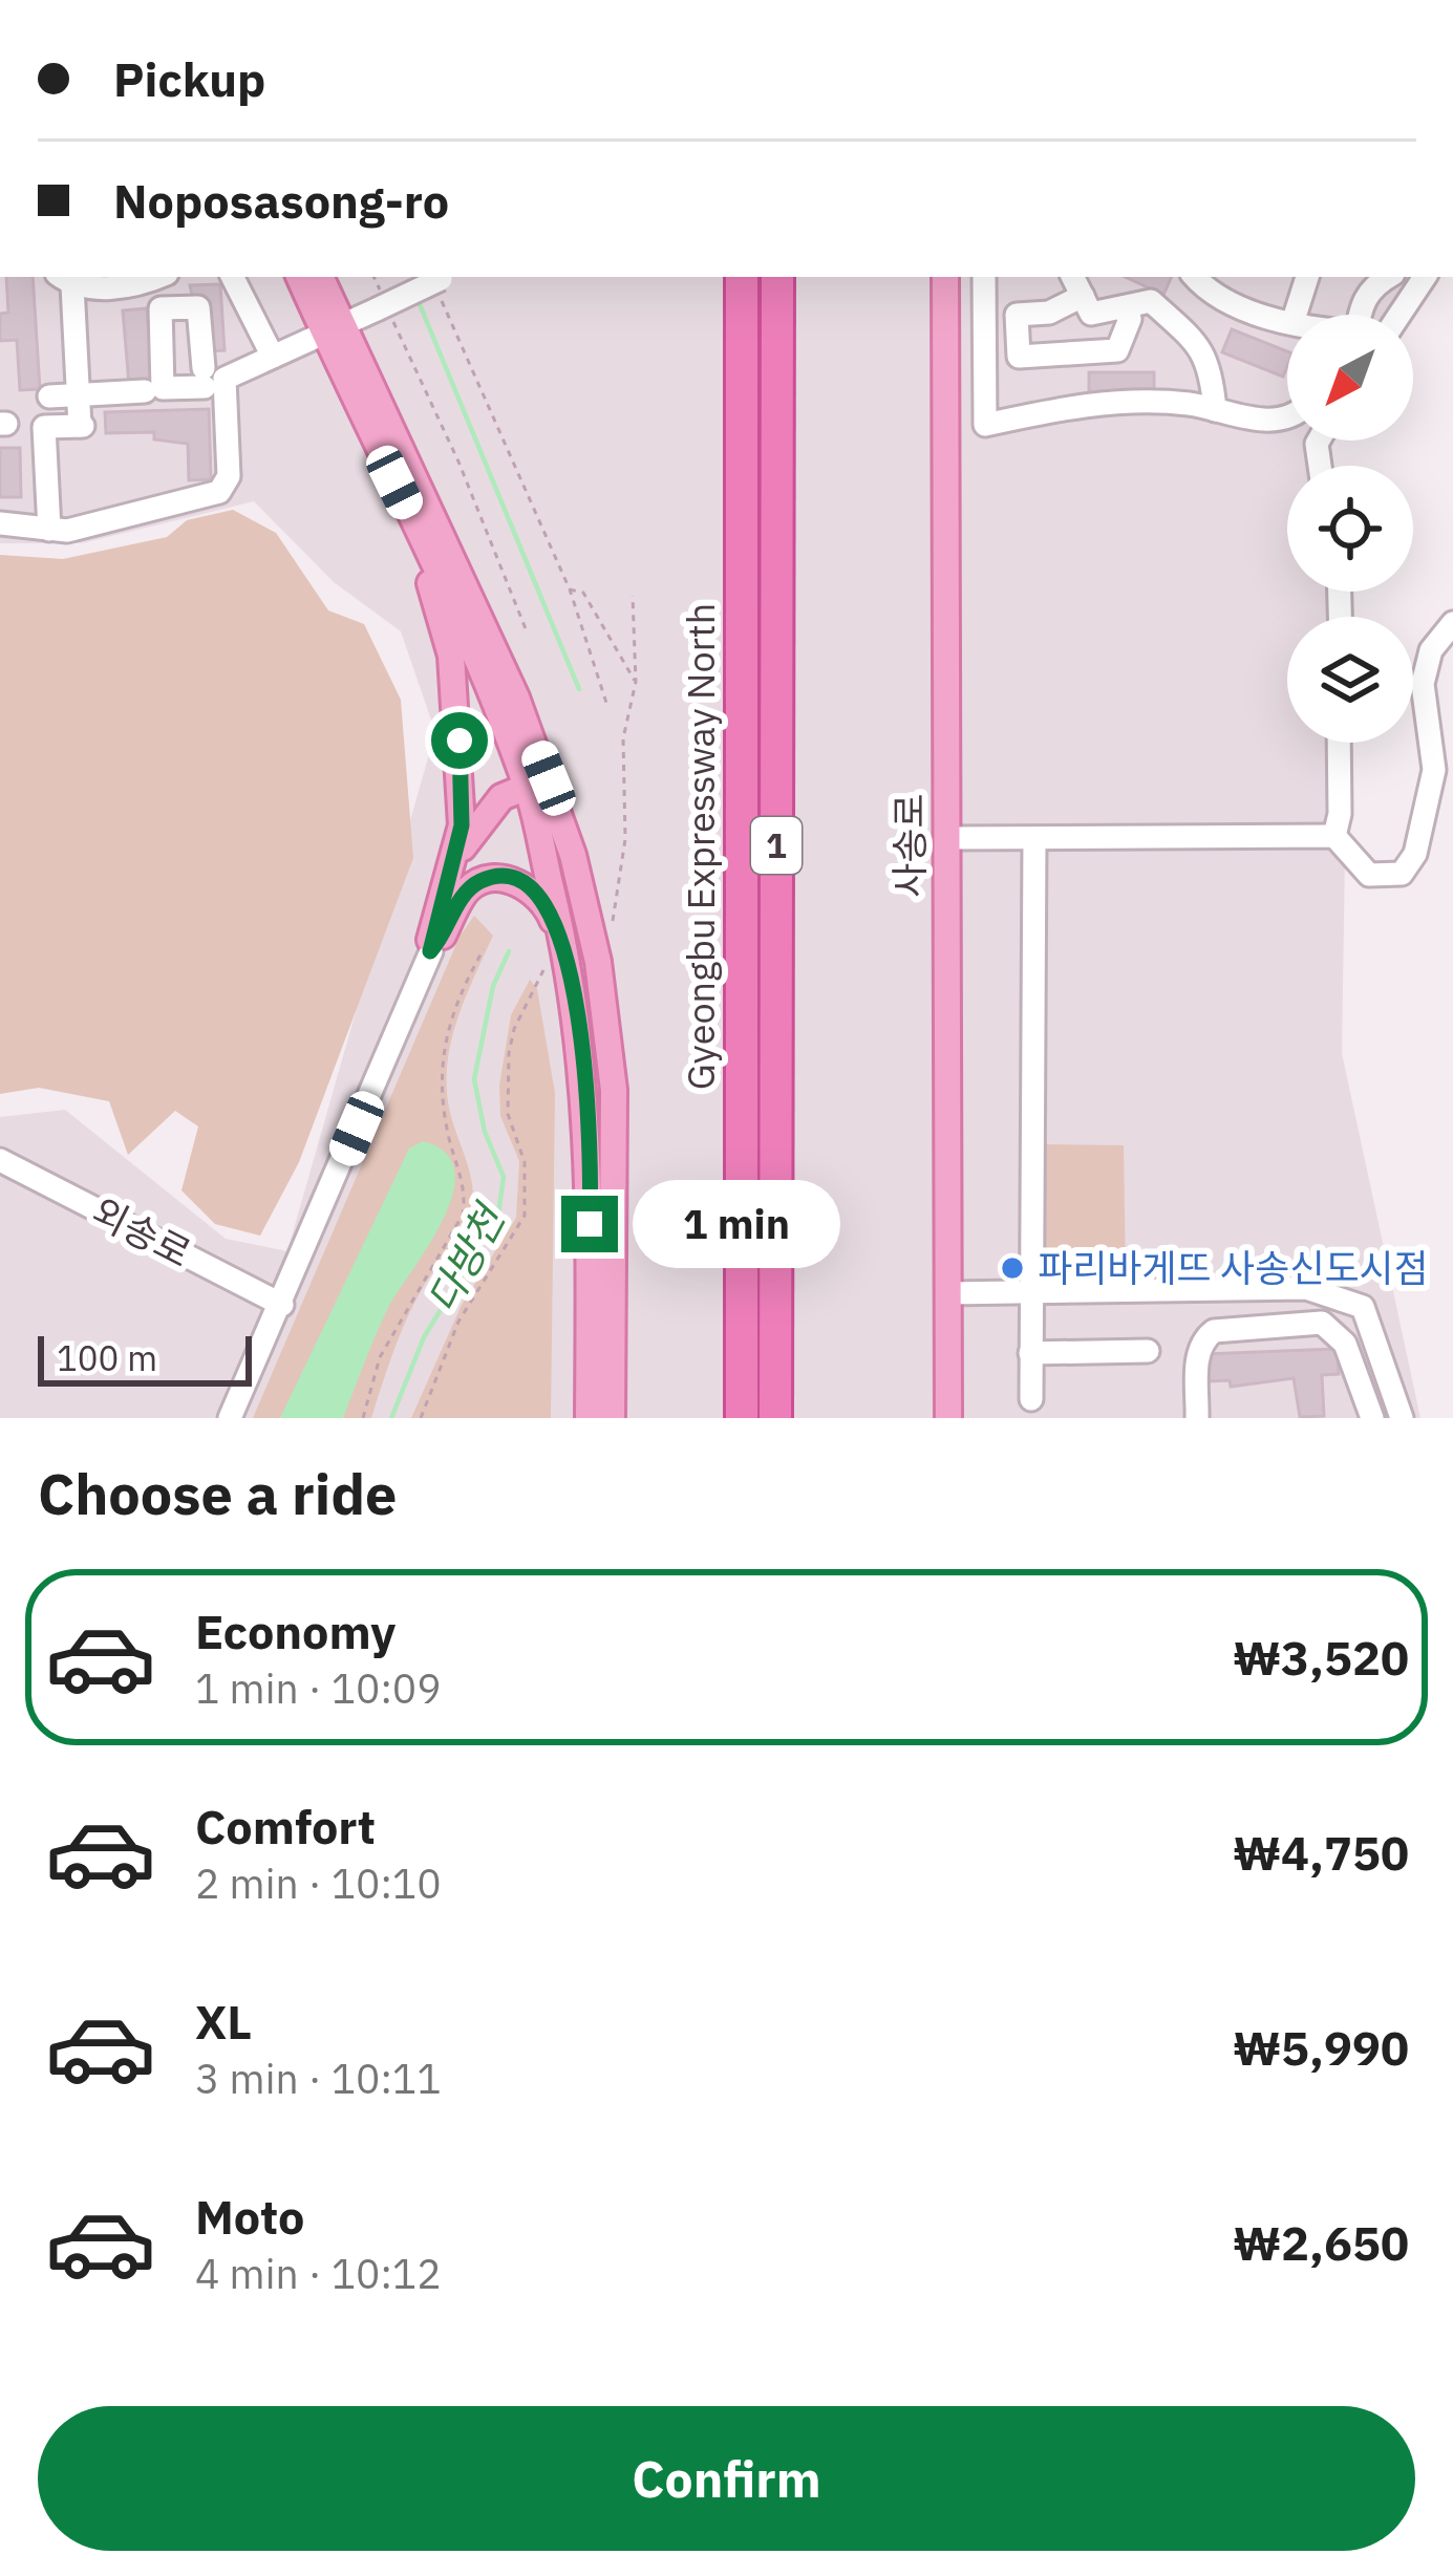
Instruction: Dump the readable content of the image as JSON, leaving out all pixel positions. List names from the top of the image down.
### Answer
{
  "streets": {
    "highway": ["1", "Gyeongbu Expressway North"],
    "main road": ["사송로"],
    "street": ["외송로"]
  },
  "water": ["다방천"],
  "places": ["파리바게뜨 사송신도시점"],
  "scale_bar": "100 m",
  "north": "bottom left",
  "page": {
    "banner": ["Pickup", "Noposasong-ro"],
    "bubble": "1 min",
    "scale": "100 m",
    "heading": "Choose a ride",
    "list": [
      {
        "name": "Economy",
        "note": "1 min · 10:09",
        "value": "₩3,520"
      },
      {
        "name": "Comfort",
        "note": "2 min · 10:10",
        "value": "₩4,750"
      },
      {
        "name": "XL",
        "note": "3 min · 10:11",
        "value": "₩5,990"
      },
      {
        "name": "Moto",
        "note": "4 min · 10:12",
        "value": "₩2,650"
      }
    ],
    "buttons": "Confirm"
  }
}
